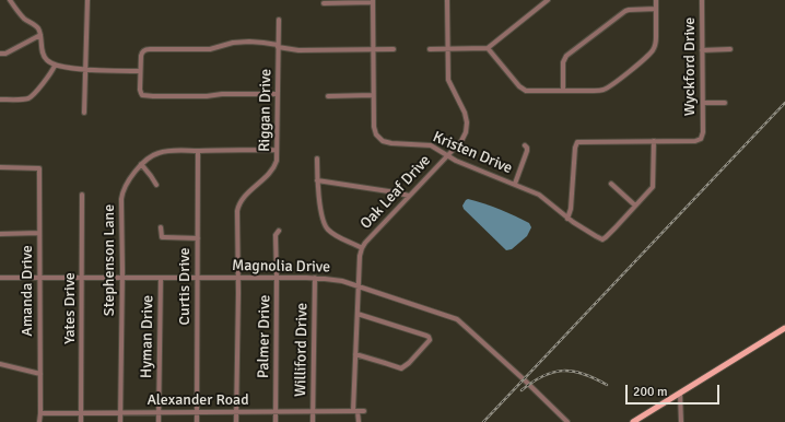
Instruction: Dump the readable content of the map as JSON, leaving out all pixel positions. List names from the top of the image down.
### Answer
{
  "streets": {
    "street": [
      "Wyckford Drive",
      "Riggan Drive",
      "Kristen Drive",
      "Oak Leaf Drive",
      "Stephenson Lane",
      "Magnolia Drive",
      "Curtis Drive",
      "Amanda Drive",
      "Yates Drive",
      "Hyman Drive",
      "Palmer Drive",
      "Williford Drive",
      "Alexander Road"
    ]
  },
  "crossings": [
    ["Riggan Drive", "Stephenson Lane"],
    ["Riggan Drive", "Magnolia Drive"],
    ["Riggan Drive", "Alexander Road"],
    ["Kristen Drive", "Oak Leaf Drive"],
    ["Oak Leaf Drive", "Magnolia Drive"],
    ["Oak Leaf Drive", "Alexander Road"],
    ["Stephenson Lane", "Magnolia Drive"],
    ["Stephenson Lane", "Curtis Drive"],
    ["Stephenson Lane", "Alexander Road"],
    ["Magnolia Drive", "Curtis Drive"],
    ["Magnolia Drive", "Amanda Drive"],
    ["Magnolia Drive", "Yates Drive"],
    ["Magnolia Drive", "Hyman Drive"],
    ["Magnolia Drive", "Palmer Drive"],
    ["Magnolia Drive", "Williford Drive"],
    ["Curtis Drive", "Alexander Road"],
    ["Amanda Drive", "Alexander Road"],
    ["Yates Drive", "Alexander Road"],
    ["Hyman Drive", "Alexander Road"],
    ["Palmer Drive", "Alexander Road"],
    ["Williford Drive", "Alexander Road"]
  ],
  "scale_bar": "200 m"
}
